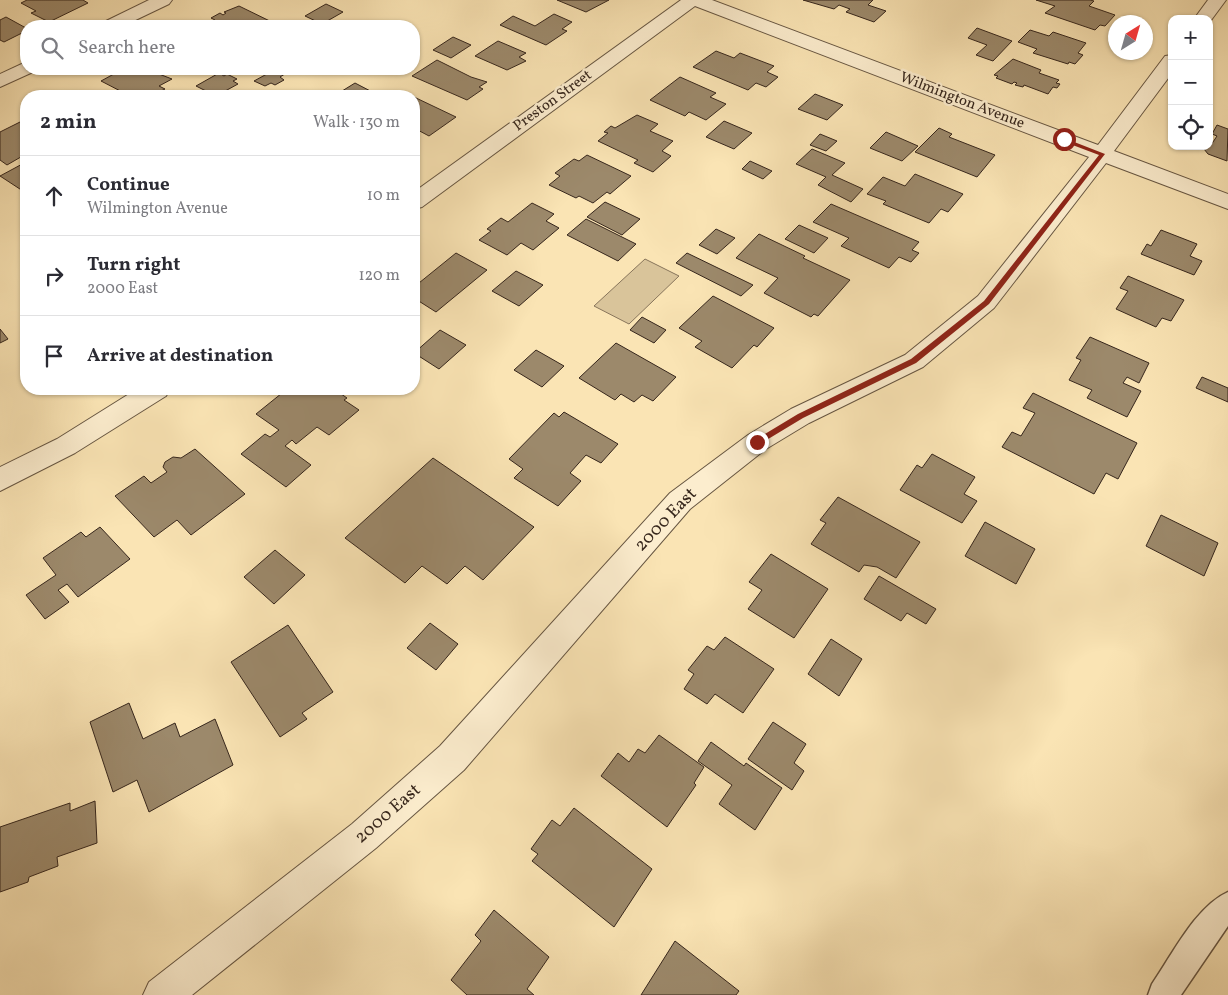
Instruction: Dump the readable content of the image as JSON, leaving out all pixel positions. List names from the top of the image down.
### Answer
{
  "streets": {
    "street": ["Preston Street", "Wilmington Avenue", "2000 East"]
  },
  "crossings": [
    ["Wilmington Avenue", "2000 East"]
  ],
  "north": "top right",
  "page": {
    "map_buttons": ["+", "−"],
    "search": "Search here",
    "heading": ["2 min", "Walk · 130 m"],
    "list": [
      ["Continue", "Wilmington Avenue", "10 m"],
      ["Turn right", "2000 East", "120 m"],
      "Arrive at destination"
    ]
  }
}
